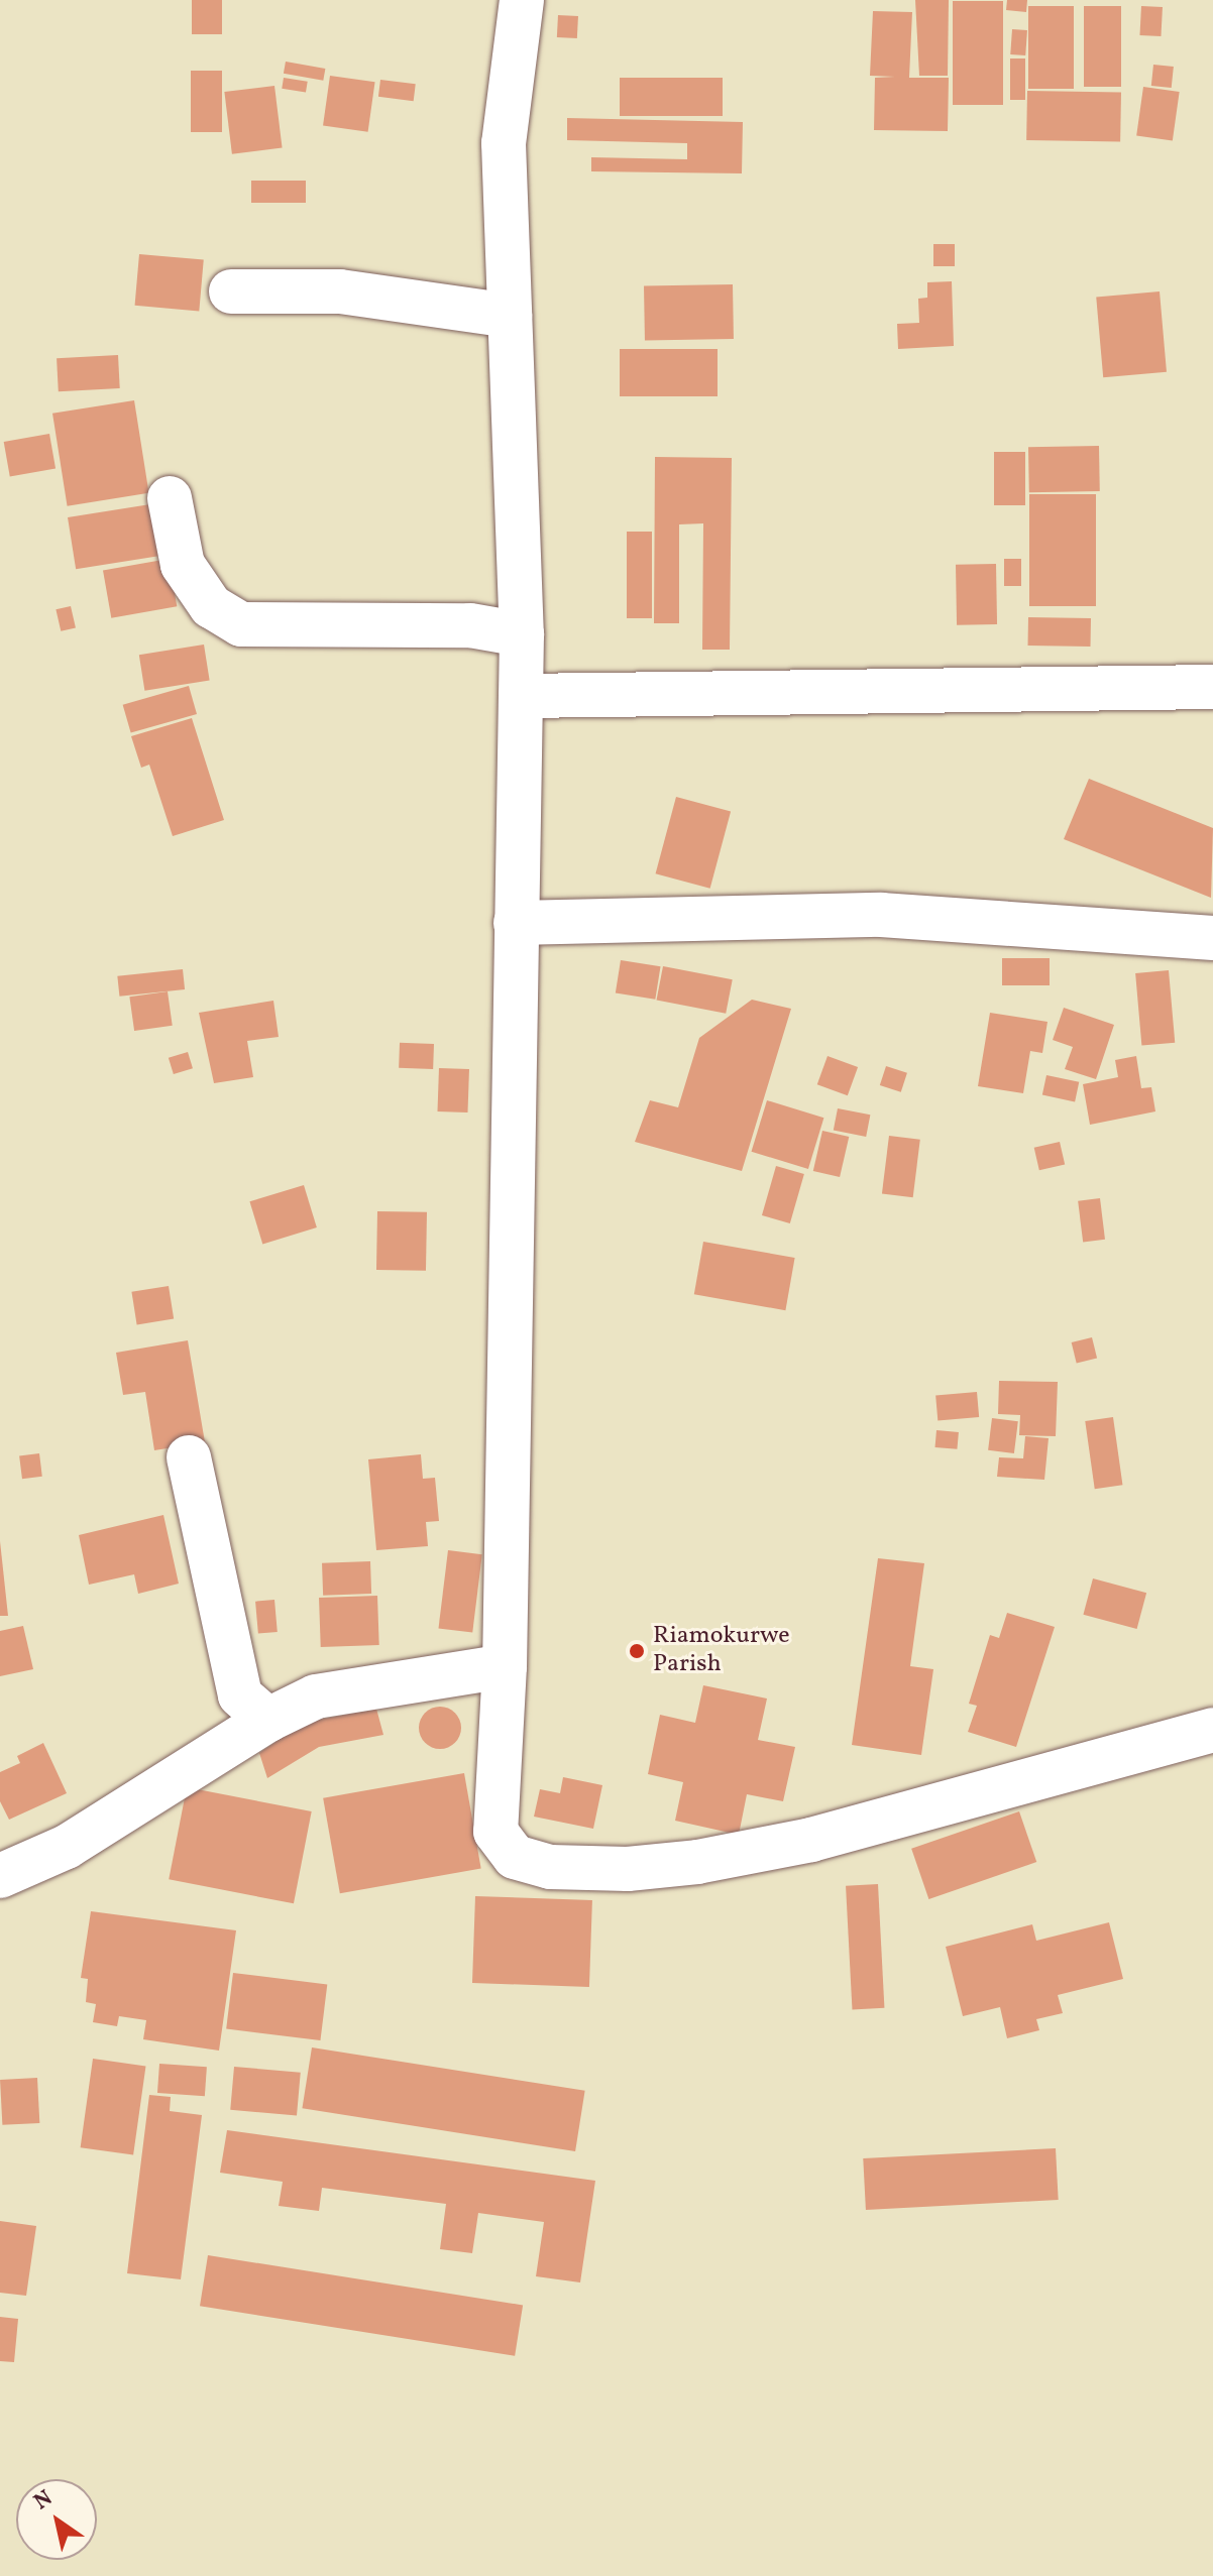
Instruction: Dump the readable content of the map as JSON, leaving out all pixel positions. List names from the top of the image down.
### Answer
{
  "places": ["Riamokurwe Parish"],
  "north": "top left"
}
